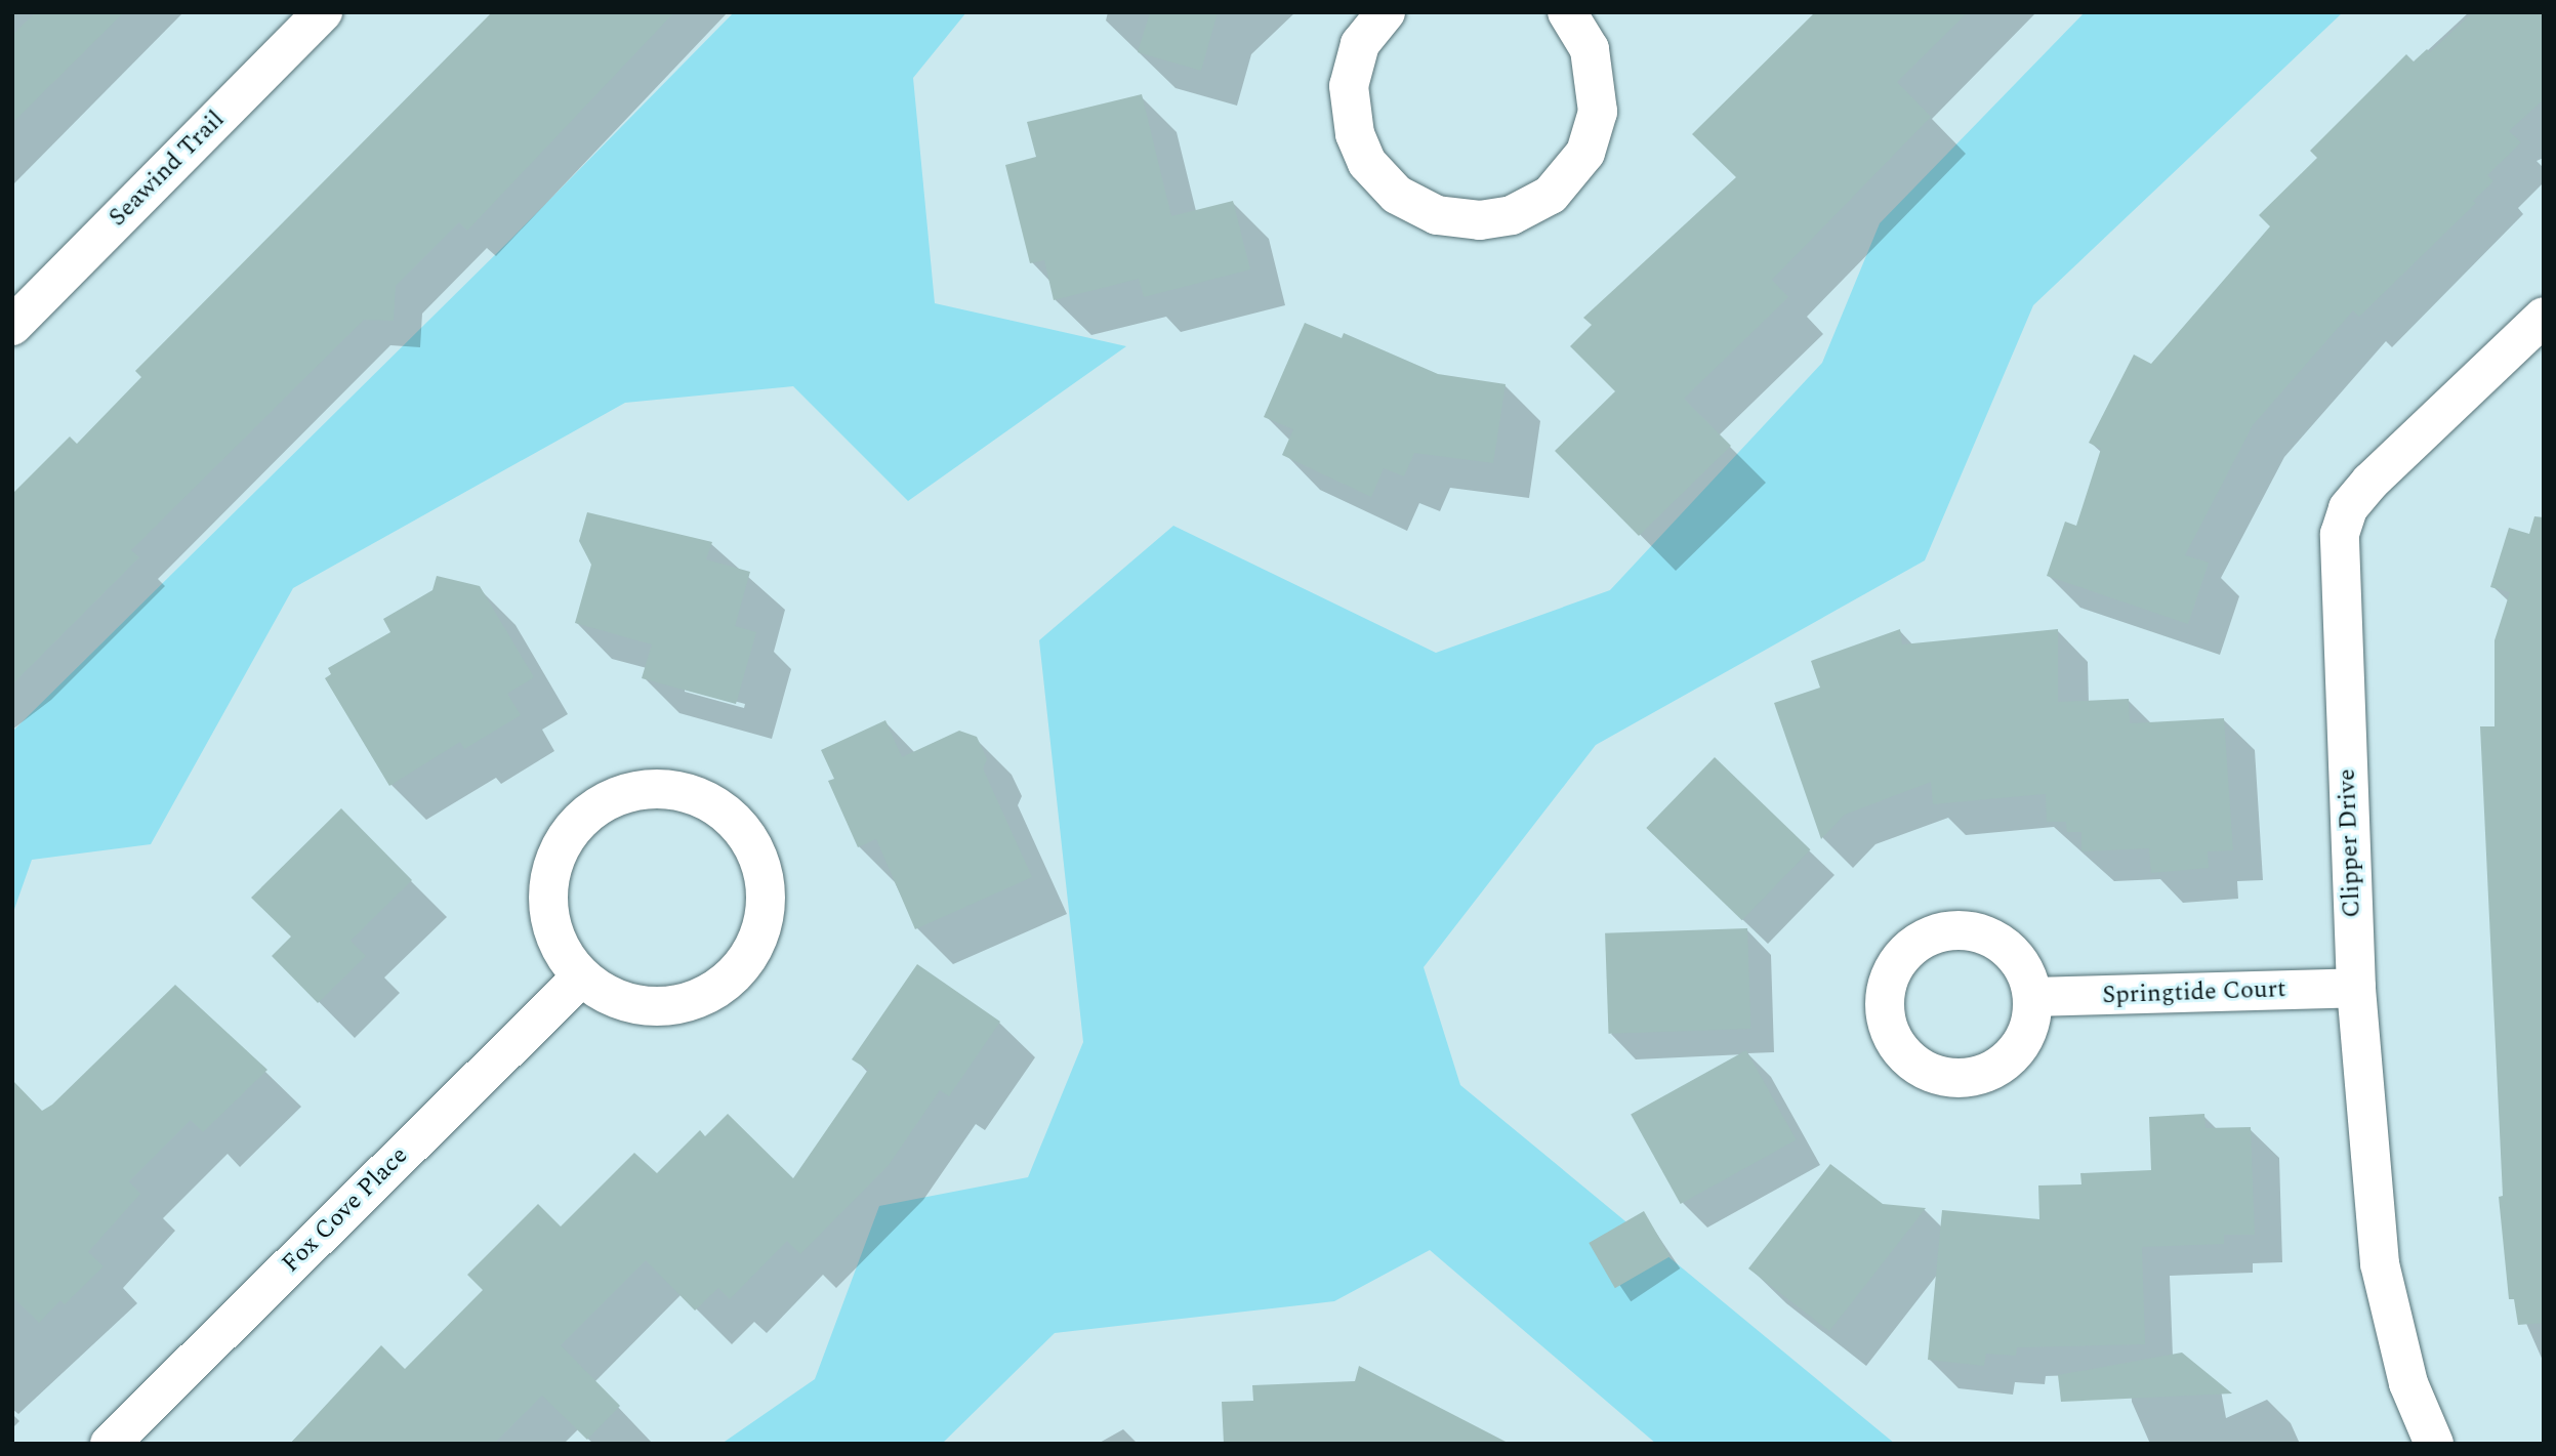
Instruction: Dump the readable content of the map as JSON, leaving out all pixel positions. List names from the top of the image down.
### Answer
{
  "streets": {
    "street": [
      "Seawind Trail",
      "Clipper Drive",
      "Springtide Court",
      "Fox Cove Place"
    ]
  },
  "crossings": [
    ["Clipper Drive", "Springtide Court"]
  ]
}
